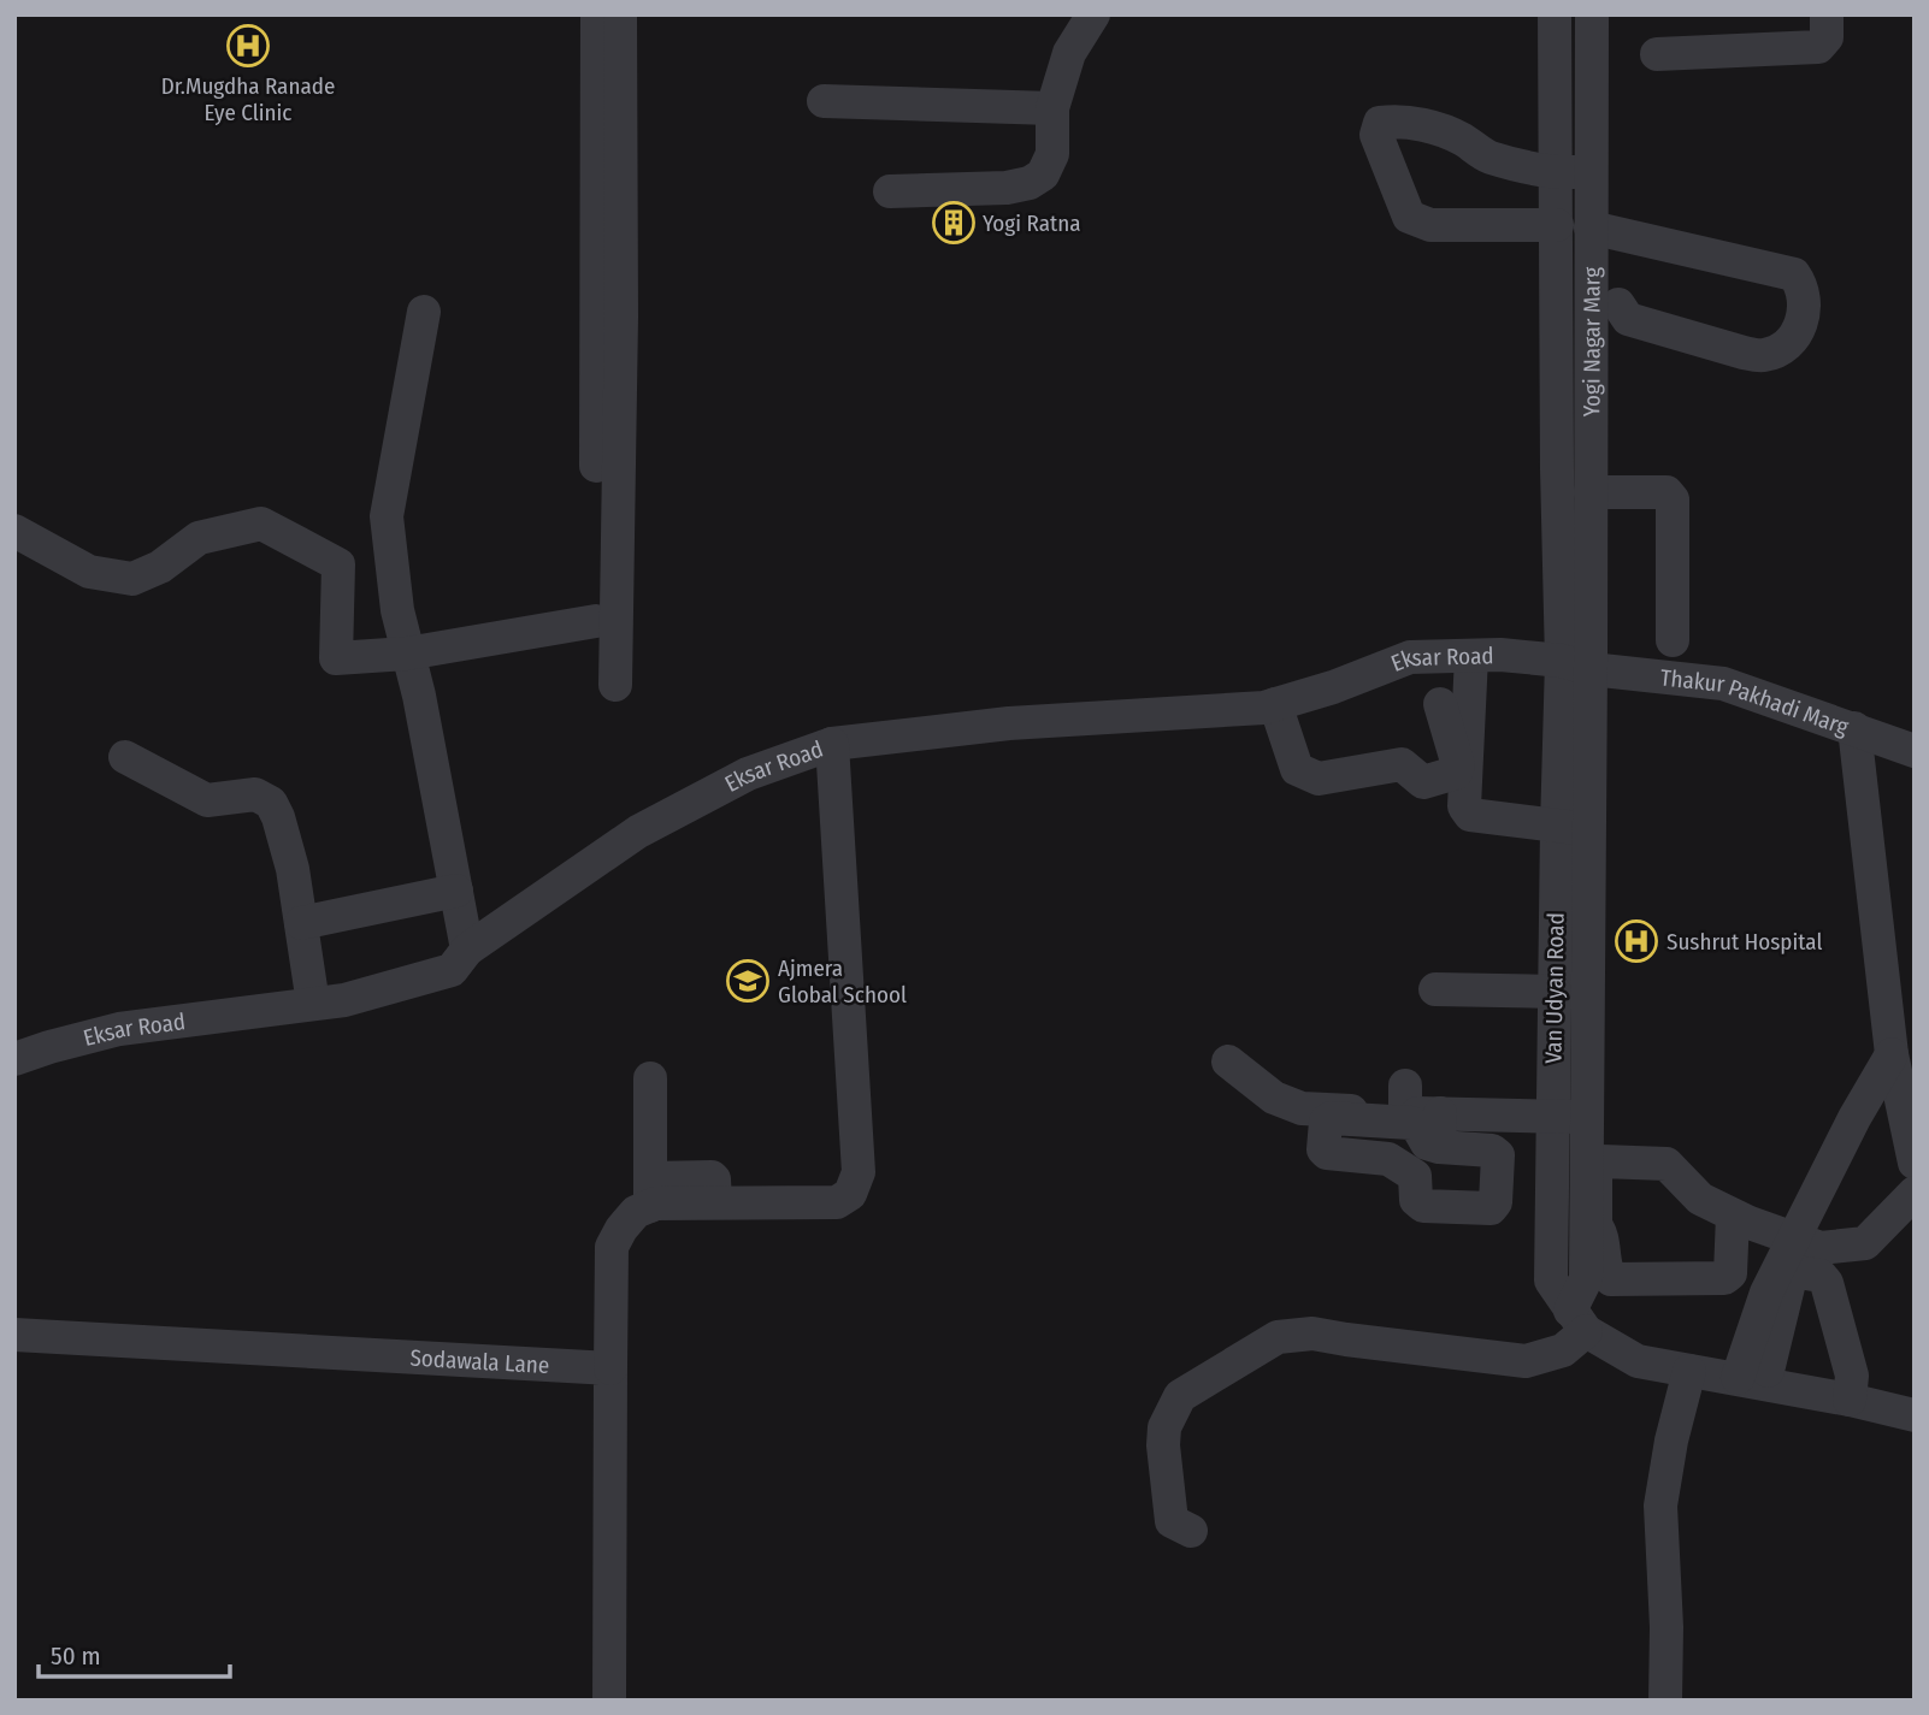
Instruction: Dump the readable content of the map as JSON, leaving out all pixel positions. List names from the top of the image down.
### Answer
{
  "streets": {
    "street": [
      "Yogi Nagar Marg",
      "Eksar Road",
      "Thakur Pakhadi Marg",
      "Van Udyan Road",
      "Sodawala Lane"
    ]
  },
  "crossings": [
    ["Yogi Nagar Marg", "Eksar Road"],
    ["Yogi Nagar Marg", "Thakur Pakhadi Marg"],
    ["Yogi Nagar Marg", "Van Udyan Road"],
    ["Eksar Road", "Thakur Pakhadi Marg"],
    ["Eksar Road", "Van Udyan Road"],
    ["Thakur Pakhadi Marg", "Van Udyan Road"]
  ],
  "places": {
    "hospital": ["Dr.Mugdha Ranade Eye Clinic", "Sushrut Hospital"],
    "building": ["Yogi Ratna"],
    "school or university": ["Ajmera Global School"]
  },
  "scale_bar": "50 m"
}
